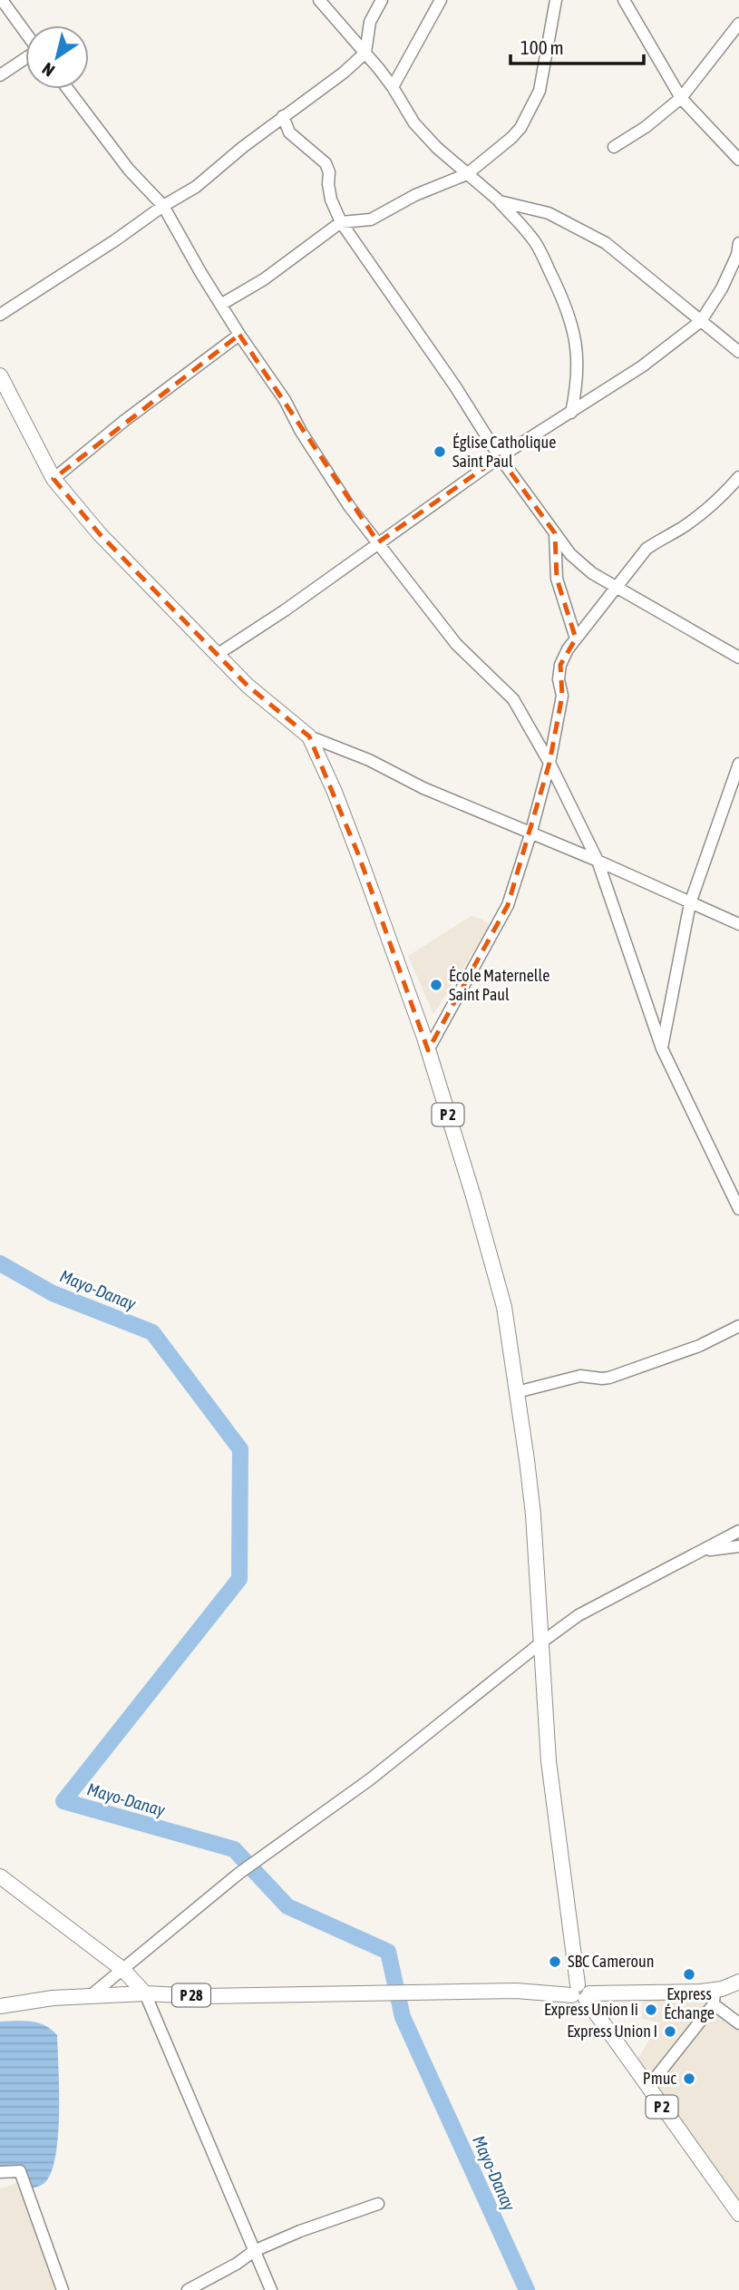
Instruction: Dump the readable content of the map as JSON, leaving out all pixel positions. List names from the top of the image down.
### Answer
{
  "streets": {
    "main road": ["P 2", "P 28"]
  },
  "crossings": [
    ["P 2", "P 28"]
  ],
  "water": ["Mayo-Danay"],
  "places": [
    "Église Catholique Saint Paul",
    "École Maternelle Saint Paul",
    "SBC Cameroun",
    "Express Échange",
    "Express Union Ii",
    "Express Union I",
    "Pmuc"
  ],
  "scale_bar": "100 m",
  "north": "bottom left"
}
